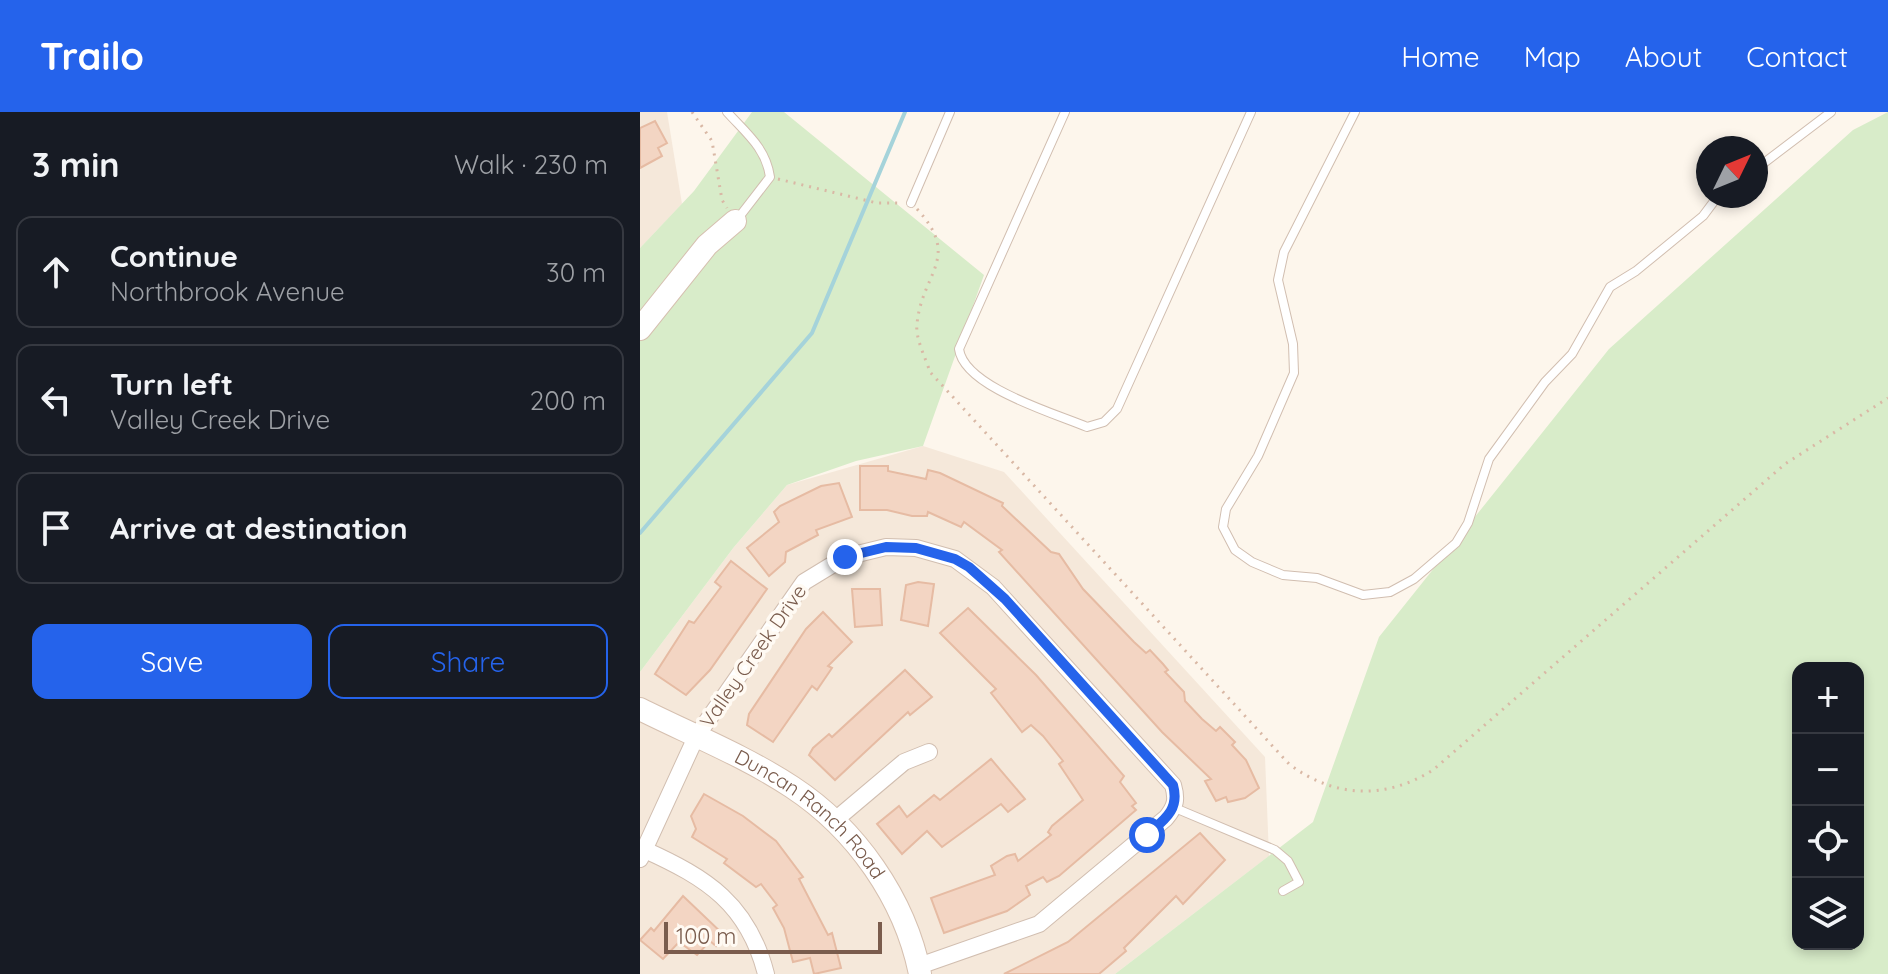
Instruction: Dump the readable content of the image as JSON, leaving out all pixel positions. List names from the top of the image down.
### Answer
{
  "streets": {
    "street": ["Valley Creek Drive", "Duncan Ranch Road"]
  },
  "crossings": [
    ["Valley Creek Drive", "Duncan Ranch Road"]
  ],
  "scale_bar": "100 m",
  "north": "top right",
  "page": {
    "header": "Trailo",
    "nav": [
      "Home",
      "Map",
      "About",
      "Contact"
    ],
    "heading": ["3 min", "Walk · 230 m"],
    "list": [
      ["Continue", "Northbrook Avenue", "30 m"],
      ["Turn left", "Valley Creek Drive", "200 m"],
      "Arrive at destination"
    ],
    "buttons": ["Save", "Share"],
    "map_buttons": ["+", "−"],
    "scale": "100 m"
  }
}
